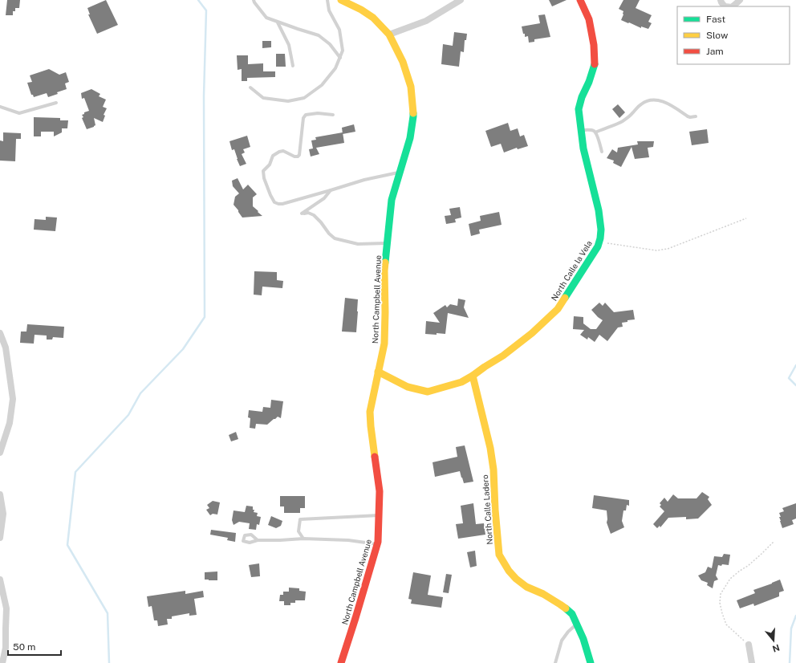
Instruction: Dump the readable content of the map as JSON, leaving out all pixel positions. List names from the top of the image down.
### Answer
{
  "streets": {
    "street": ["North Calle la Vela", "North Campbell Avenue", "North Calle Ladero"]
  },
  "crossings": [
    ["North Calle la Vela", "North Campbell Avenue"],
    ["North Calle la Vela", "North Calle Ladero"]
  ],
  "legend": ["Fast", "Slow", "Jam"],
  "scale_bar": "50 m",
  "north": "bottom"
}
